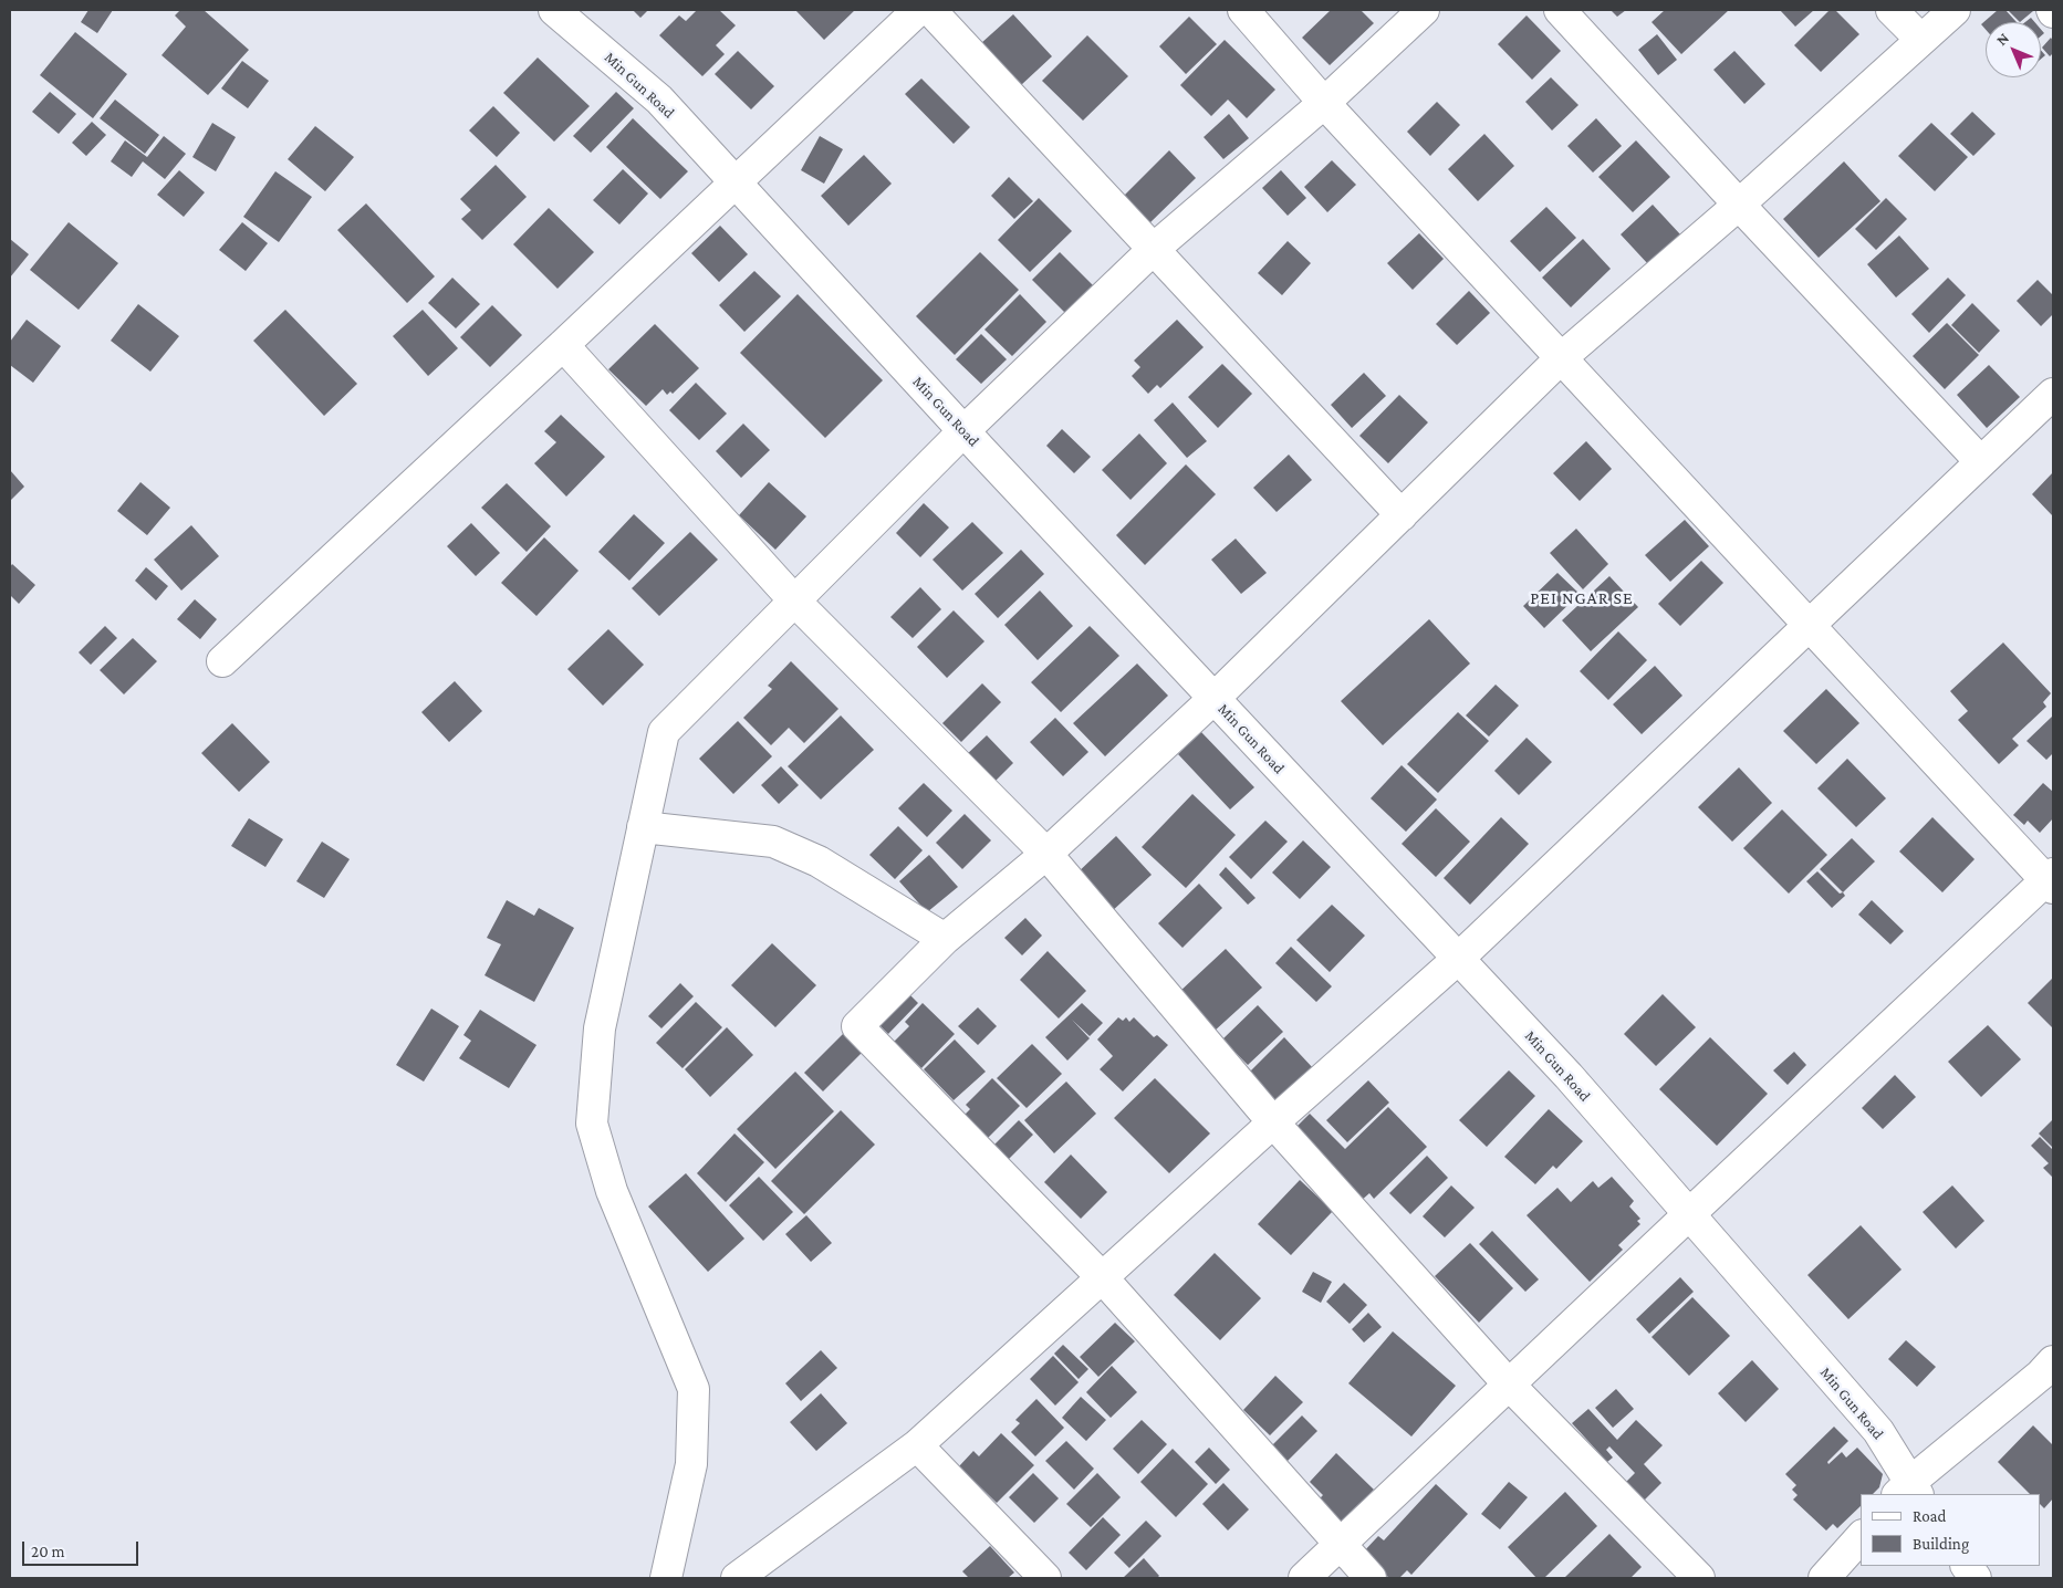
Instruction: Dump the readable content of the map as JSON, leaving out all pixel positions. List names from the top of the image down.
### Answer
{
  "streets": {
    "street": ["Min Gun Road"]
  },
  "districts": ["PEI NGAR SE"],
  "legend": ["Road", "Building"],
  "scale_bar": "20 m",
  "north": "top left"
}
